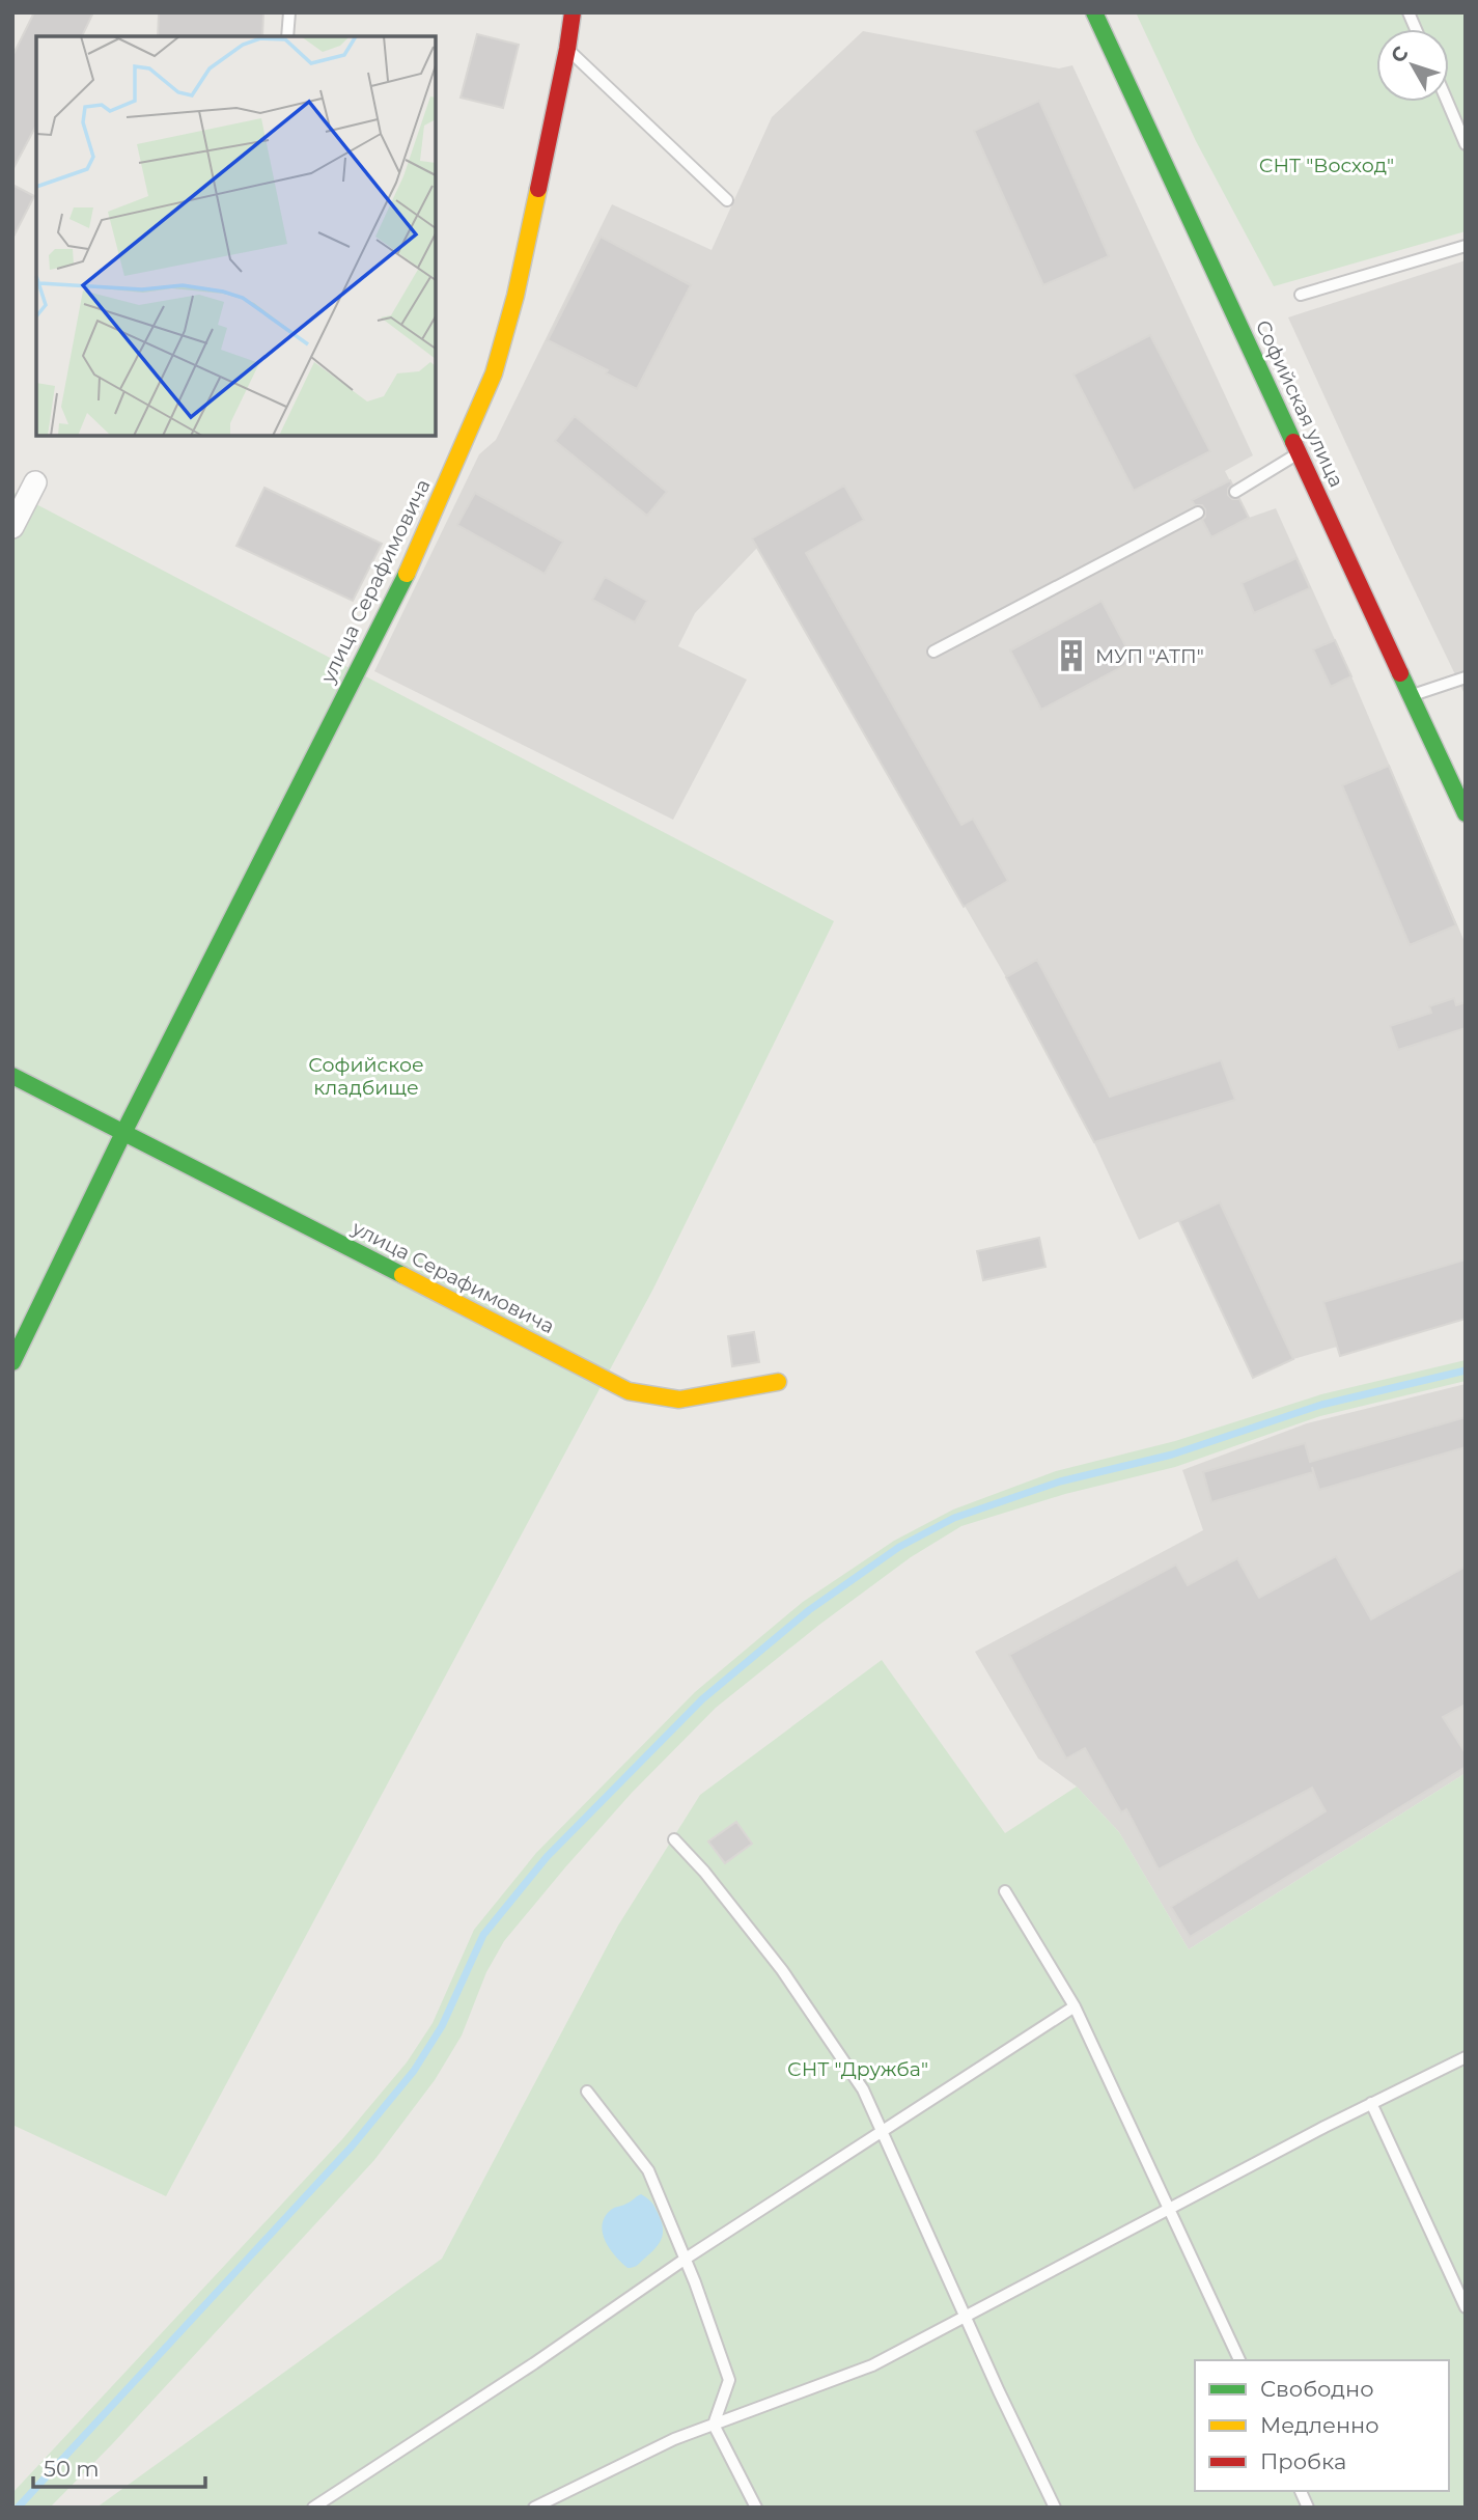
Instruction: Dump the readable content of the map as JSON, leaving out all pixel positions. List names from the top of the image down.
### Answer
{
  "streets": {
    "street": ["Софийская улица", "улица Серафимовича"]
  },
  "parks": ["СНТ \"Восход\"", "Софийское кладбище", "СНТ \"Дружба\""],
  "places": {
    "building": ["МУП \"АТП\""]
  },
  "legend": ["Свободно", "Медленно", "Пробка"],
  "scale_bar": "50 m",
  "north": "top left"
}
